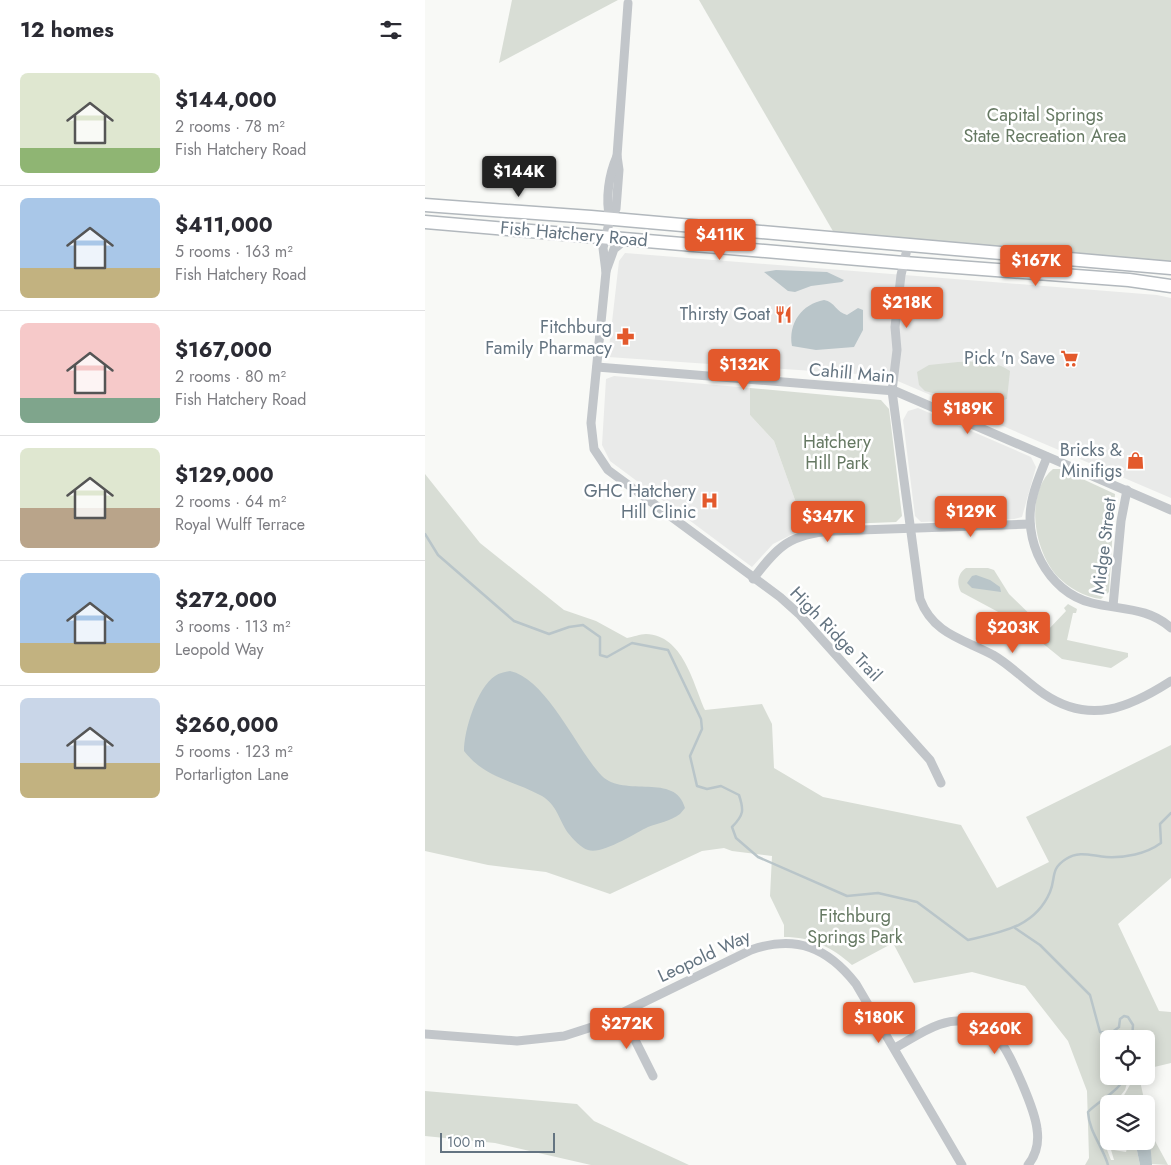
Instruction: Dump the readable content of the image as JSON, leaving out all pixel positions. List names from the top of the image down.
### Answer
{
  "streets": {
    "main road": ["Fish Hatchery Road"],
    "street": [
      "Cahill Main",
      "Midge Street",
      "High Ridge Trail",
      "Leopold Way"
    ]
  },
  "crossings": [
    ["Fish Hatchery Road", "High Ridge Trail"],
    ["Cahill Main", "Midge Street"],
    ["Cahill Main", "High Ridge Trail"]
  ],
  "parks": ["Capital Springs State Recreation Area", "Hatchery Hill Park", "Fitchburg Springs Park"],
  "places": {
    "restaurant": ["Thirsty Goat"],
    "pharmacy": ["Fitchburg Family Pharmacy"],
    "supermarket": ["Pick 'n Save"],
    "shop": ["Bricks & Minifigs"],
    "hospital": ["GHC Hatchery Hill Clinic"]
  },
  "scale_bar": "100 m",
  "page": {
    "heading": "12 homes",
    "list": [
      {
        "name": "$144,000",
        "note": "2 rooms · 78 m² · Fish Hatchery Road"
      },
      {
        "name": "$411,000",
        "note": "5 rooms · 163 m² · Fish Hatchery Road"
      },
      {
        "name": "$167,000",
        "note": "2 rooms · 80 m² · Fish Hatchery Road"
      },
      {
        "name": "$129,000",
        "note": "2 rooms · 64 m² · Royal Wulff Terrace"
      },
      {
        "name": "$272,000",
        "note": "3 rooms · 113 m² · Leopold Way"
      },
      {
        "name": "$260,000",
        "note": "5 rooms · 123 m² · Portarligton Lane"
      }
    ],
    "price": [
      "$144K",
      "$411K",
      "$167K",
      "$218K",
      "$132K",
      "$189K",
      "$129K",
      "$347K",
      "$203K",
      "$180K",
      "$272K",
      "$260K"
    ],
    "scale": "100 m"
  }
}
